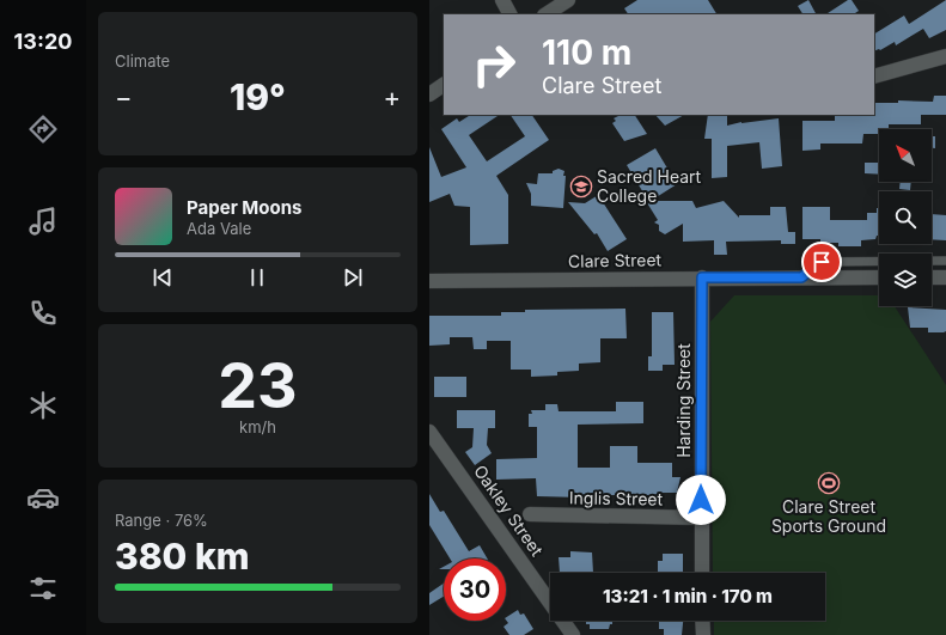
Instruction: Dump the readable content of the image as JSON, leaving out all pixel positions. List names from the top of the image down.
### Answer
{
  "streets": {
    "street": [
      "Clare Street",
      "Harding Street",
      "Inglis Street",
      "Oakley Street"
    ]
  },
  "crossings": [
    ["Clare Street", "Harding Street"],
    ["Harding Street", "Inglis Street"]
  ],
  "places": {
    "school or university": ["Sacred Heart College"],
    "sports": ["Clare Street Sports Ground"]
  },
  "north": "top left",
  "page": {
    "tabs": "13:20",
    "tile": [
      "Climate",
      ["23", "km/h"],
      ["Range · 76%", "380 km"]
    ],
    "turn": ["110 m", "Clare Street"],
    "heat": ["−", "19°", "+"],
    "song": ["Paper Moons", "Ada Vale"],
    "limit": "30",
    "trip": "13:21 · 1 min · 170 m"
  }
}
